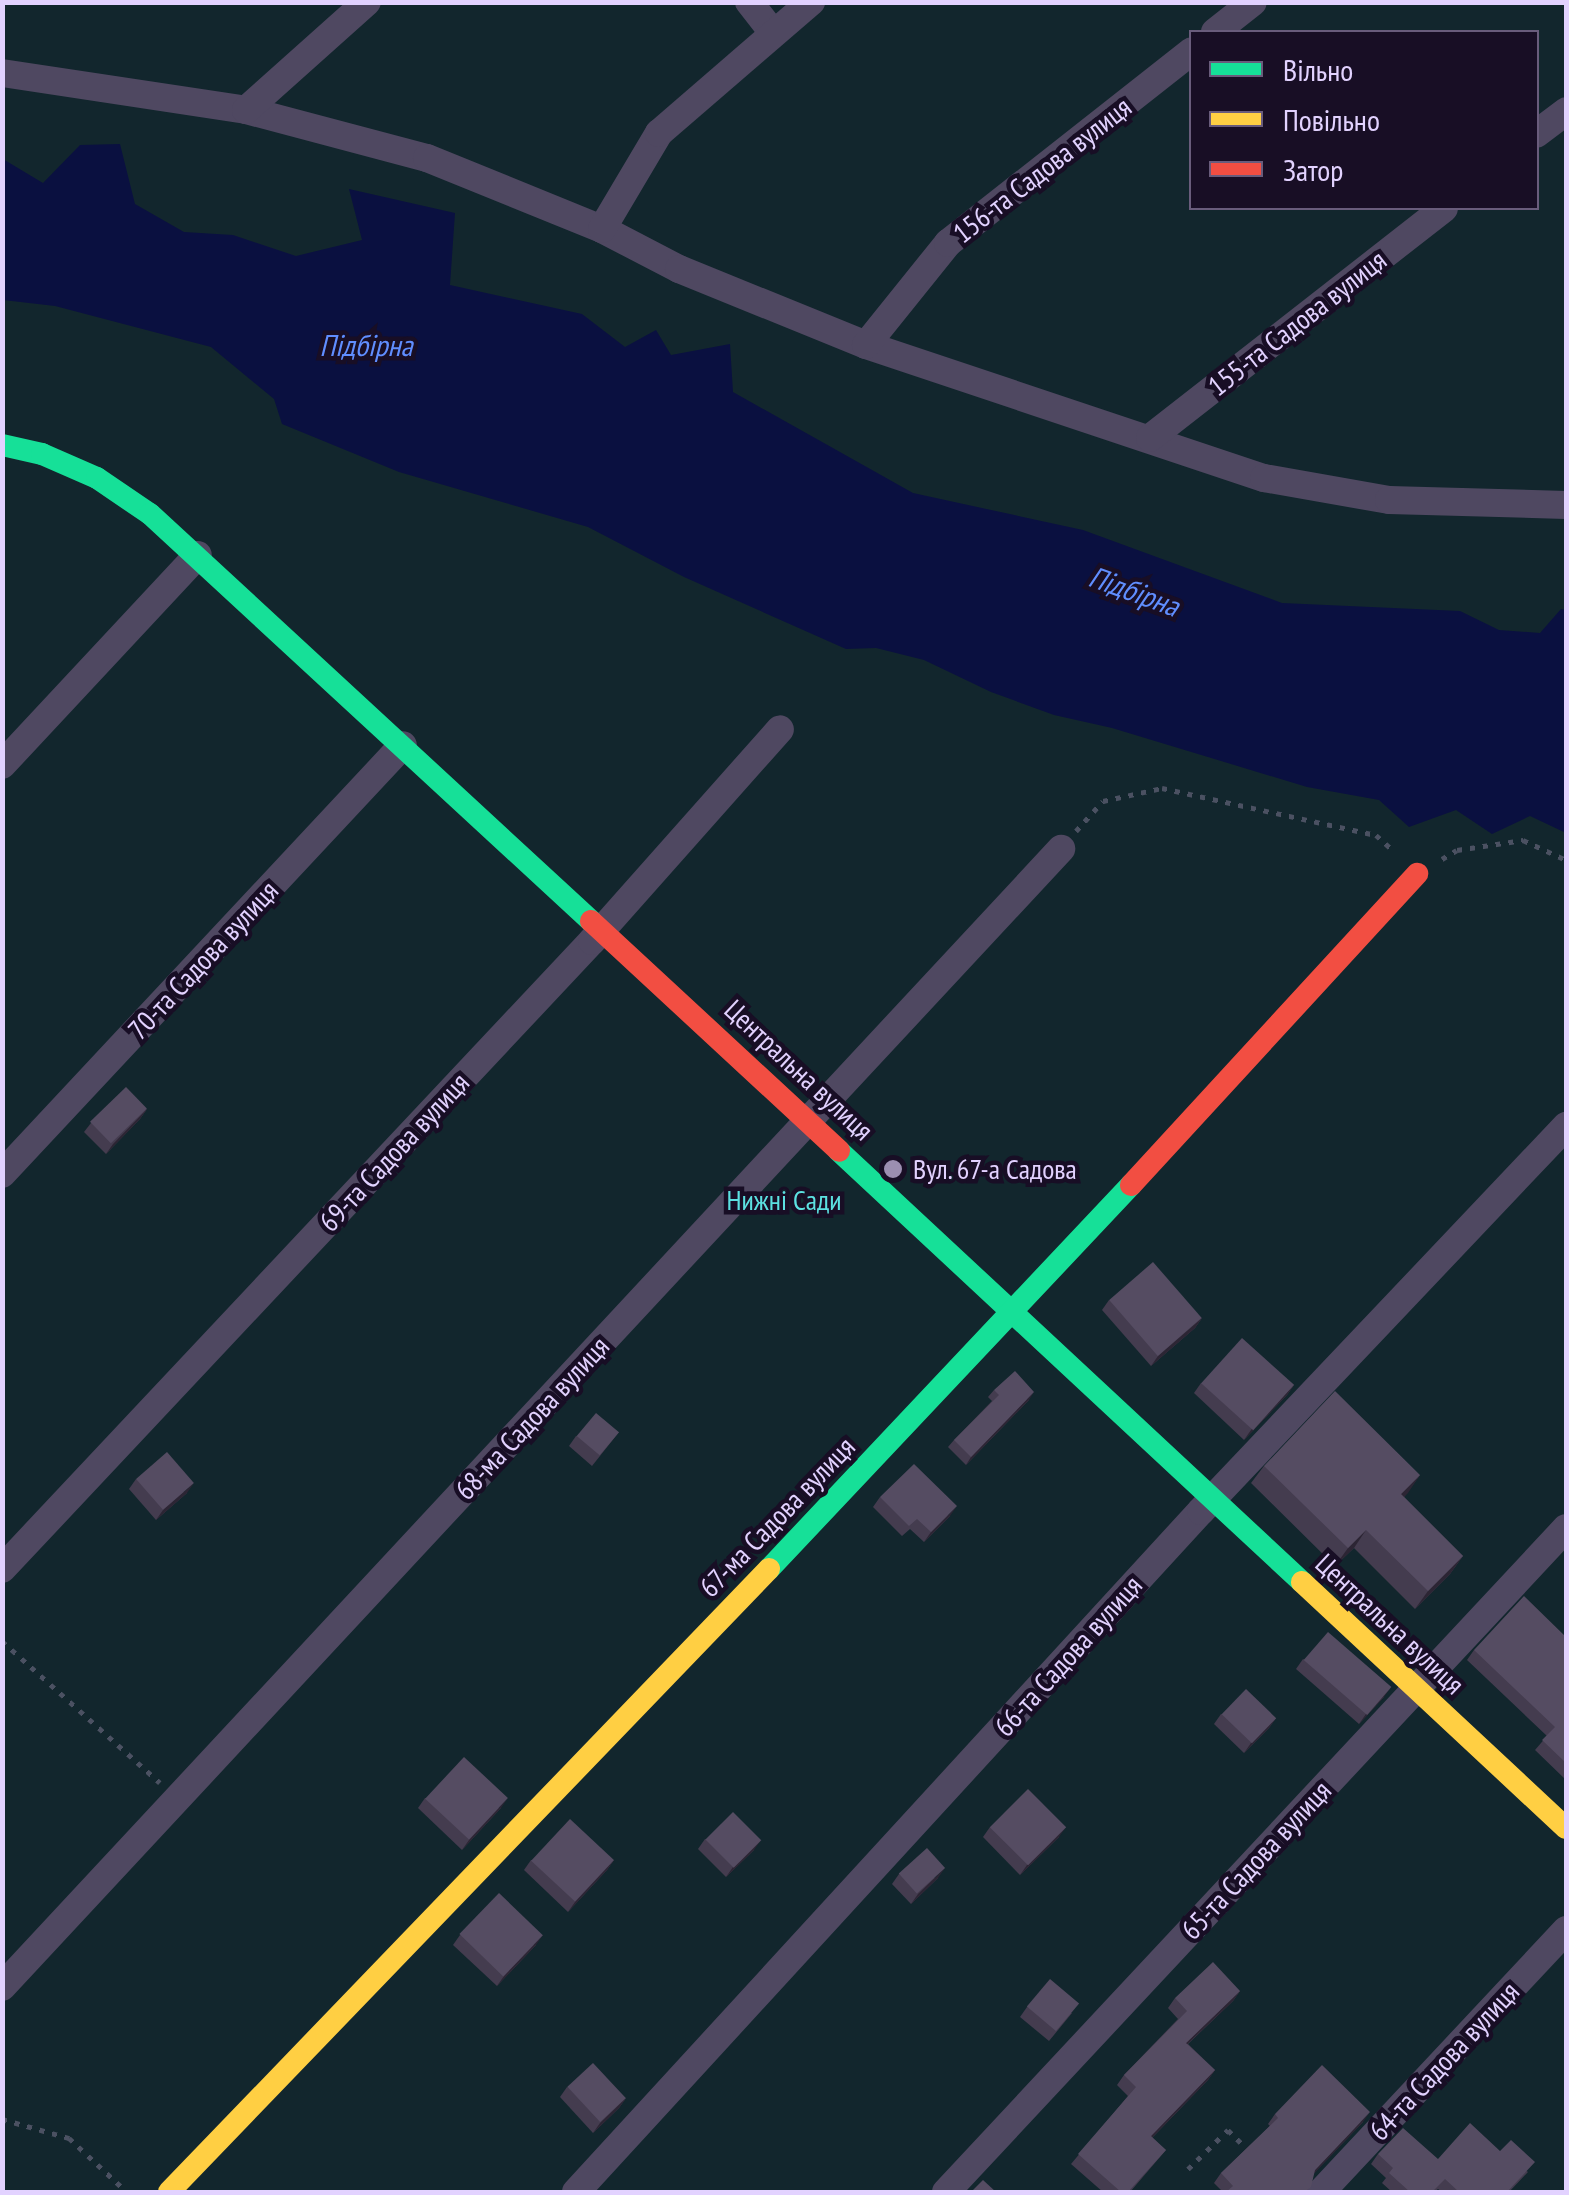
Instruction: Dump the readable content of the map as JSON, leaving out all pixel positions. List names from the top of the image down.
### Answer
{
  "streets": {
    "street": [
      "156-та Садова вулиця",
      "155-та Садова вулиця",
      "70-та Садова вулиця",
      "Центральна вулиця",
      "69-та Садова вулиця",
      "68-ма Садова вулиця",
      "67-ма Садова вулиця",
      "66-та Садова вулиця",
      "65-та Садова вулиця",
      "64-та Садова вулиця"
    ]
  },
  "crossings": [
    ["70-та Садова вулиця", "Центральна вулиця"],
    ["Центральна вулиця", "69-та Садова вулиця"],
    ["Центральна вулиця", "68-ма Садова вулиця"],
    ["Центральна вулиця", "67-ма Садова вулиця"],
    ["Центральна вулиця", "66-та Садова вулиця"],
    ["Центральна вулиця", "65-та Садова вулиця"]
  ],
  "water": ["Підбірна"],
  "parks": ["Нижні Сади"],
  "places": ["Вул. 67-а Садова"],
  "legend": ["Вільно", "Повільно", "Затор"]
}
